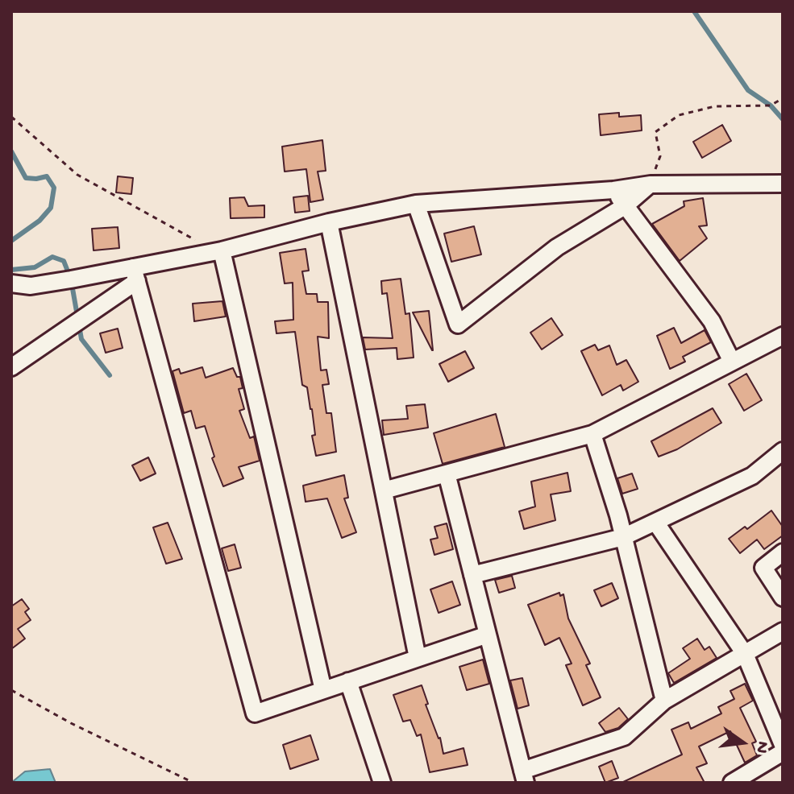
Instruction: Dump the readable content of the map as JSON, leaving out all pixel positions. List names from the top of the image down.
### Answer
{
  "north": "right"
}
